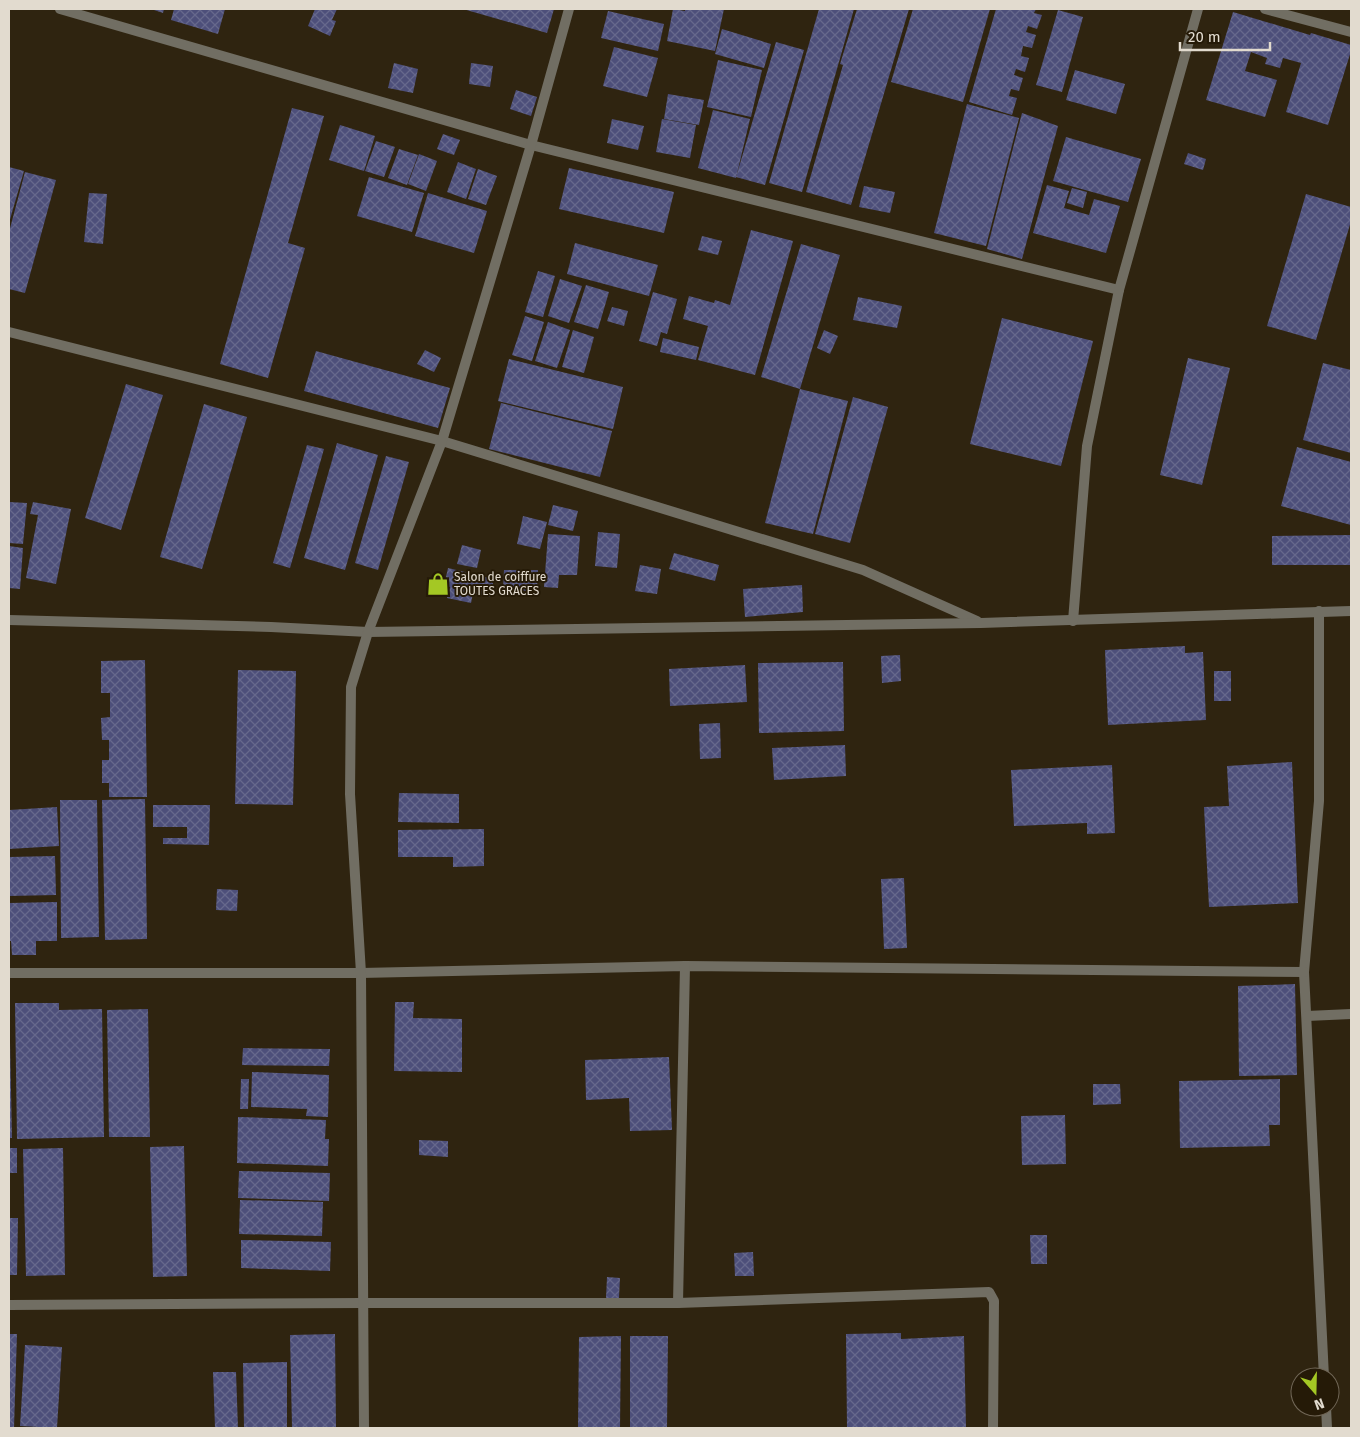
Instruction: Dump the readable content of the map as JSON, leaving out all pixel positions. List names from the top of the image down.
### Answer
{
  "places": {
    "shop": ["Salon de coiffure TOUTES GRACES"]
  },
  "scale_bar": "20 m",
  "north": "bottom"
}
